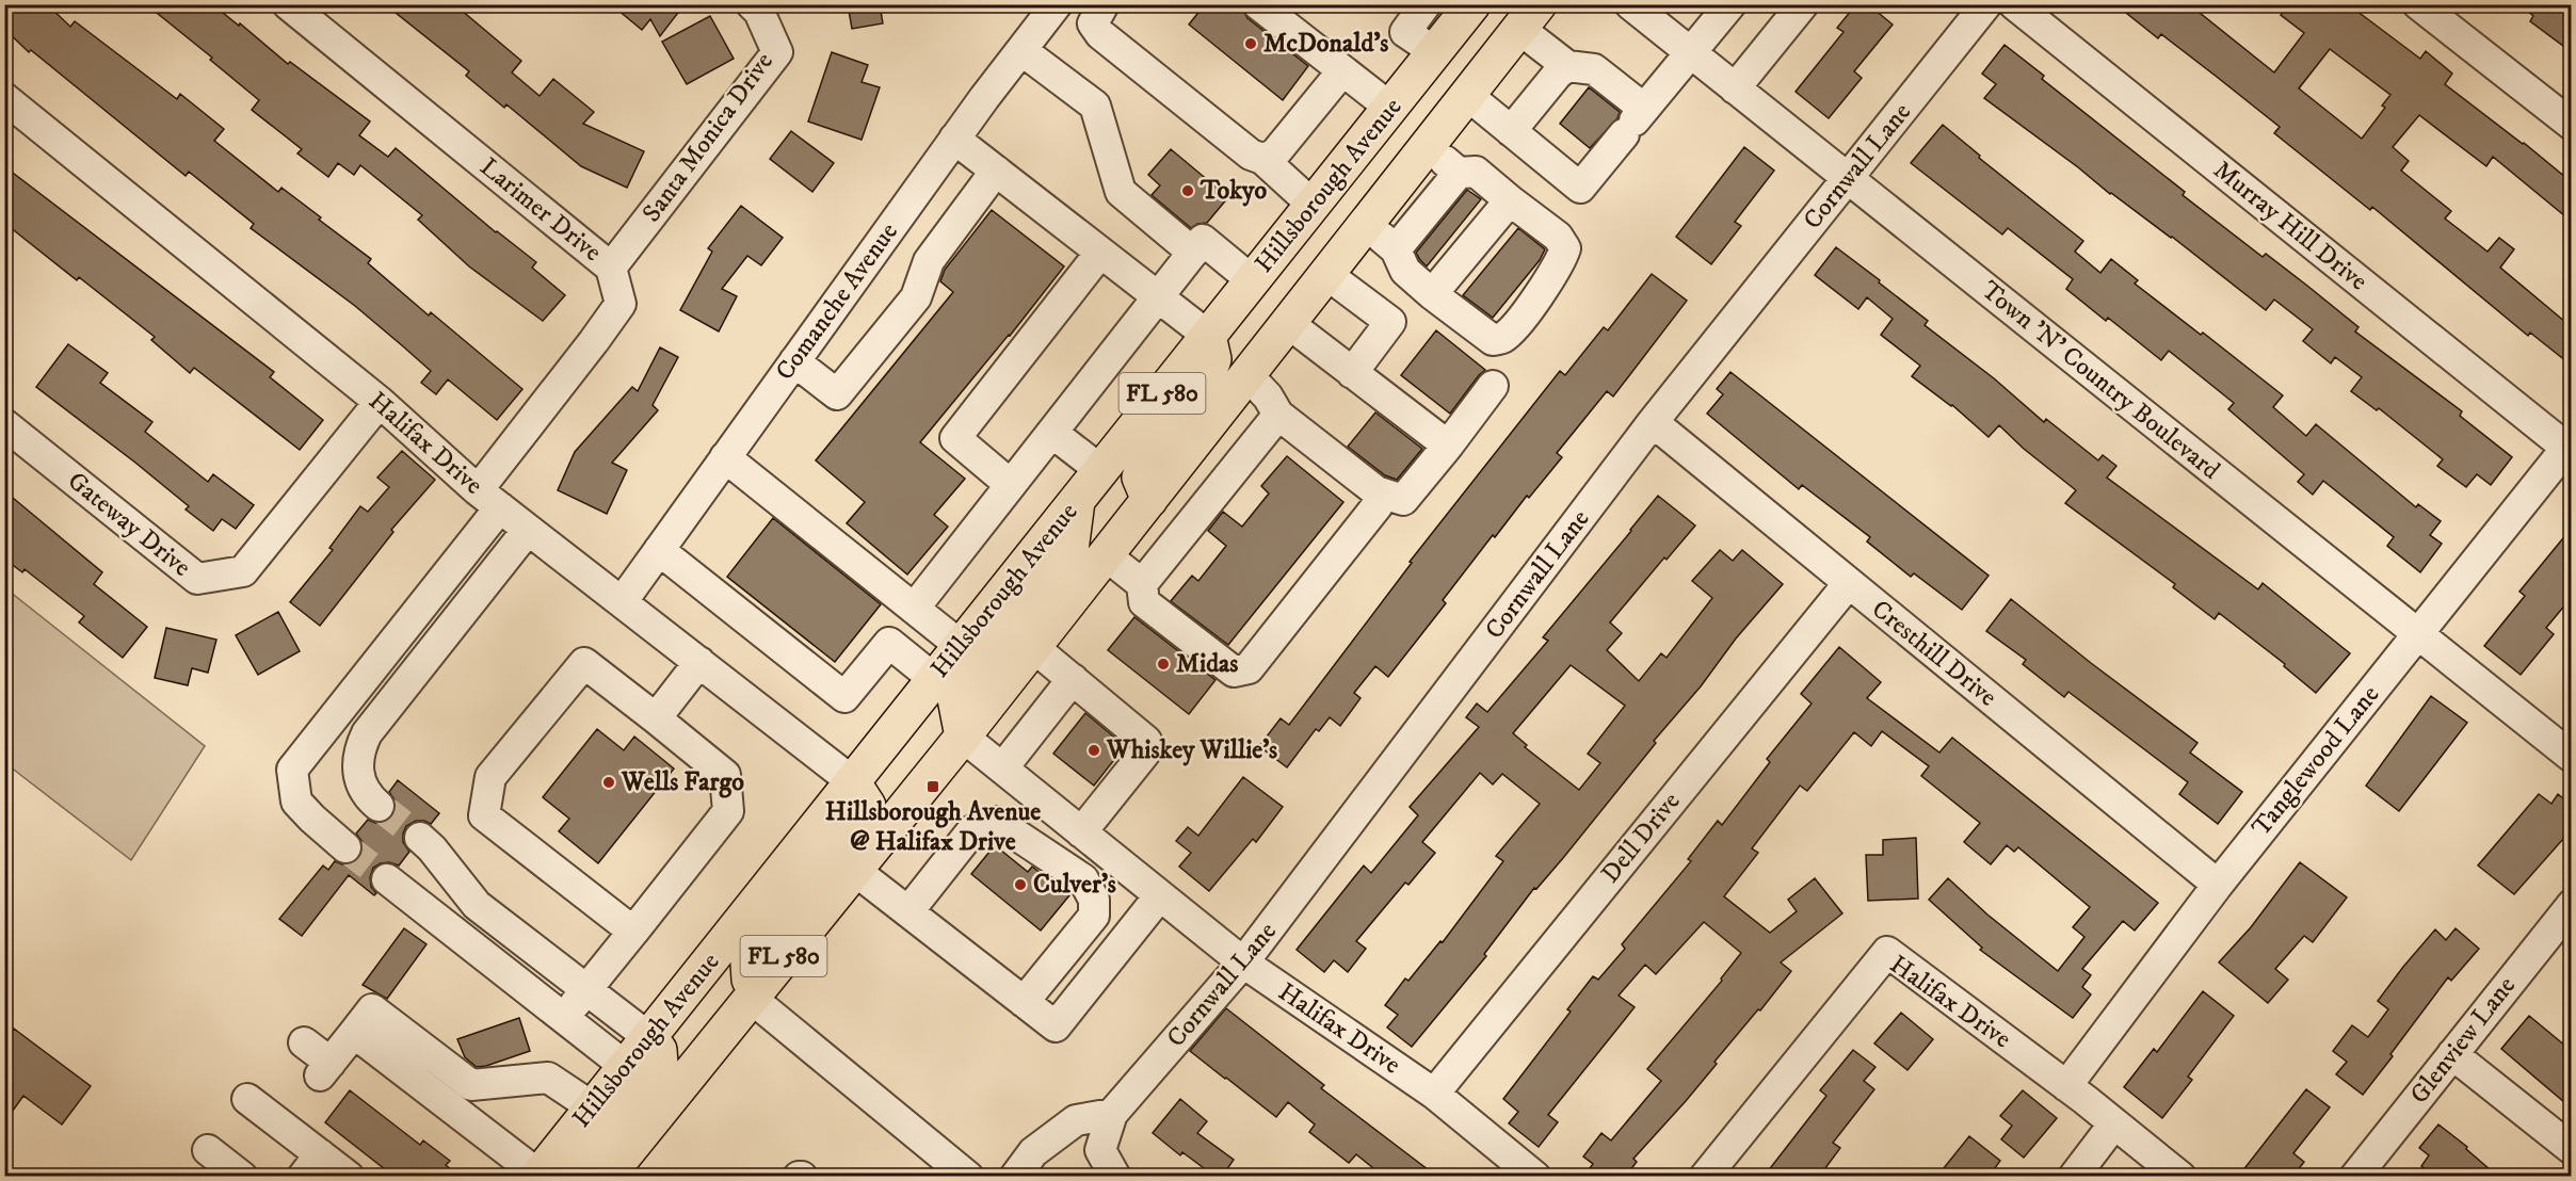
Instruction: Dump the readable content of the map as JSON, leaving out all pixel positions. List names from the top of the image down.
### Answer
{
  "streets": {
    "main road": ["Hillsborough Avenue", "FL 580"],
    "street": [
      "Santa Monica Drive",
      "Cornwall Lane",
      "Larimer Drive",
      "Murray Hill Drive",
      "Comanche Avenue",
      "Town 'N' Country Boulevard",
      "Halifax Drive",
      "Gateway Drive",
      "Cresthill Drive",
      "Tanglewood Lane",
      "Dell Drive",
      "Glenview Lane"
    ]
  },
  "crossings": [
    ["Santa Monica Drive", "Larimer Drive"],
    ["Cornwall Lane", "Town 'N' Country Boulevard"],
    ["Cornwall Lane", "Halifax Drive"],
    ["Cornwall Lane", "Cresthill Drive"],
    ["Hillsborough Avenue", "Halifax Drive"],
    ["Larimer Drive", "Halifax Drive"],
    ["Murray Hill Drive", "Tanglewood Lane"],
    ["Comanche Avenue", "Halifax Drive"],
    ["Town 'N' Country Boulevard", "Tanglewood Lane"],
    ["Halifax Drive", "Gateway Drive"],
    ["Halifax Drive", "Tanglewood Lane"],
    ["Halifax Drive", "Dell Drive"],
    ["Cresthill Drive", "Tanglewood Lane"],
    ["Cresthill Drive", "Dell Drive"]
  ],
  "places": {
    "other": [
      "McDonald's",
      "Tokyo",
      "Midas",
      "Whiskey Willie's",
      "Wells Fargo",
      "Culver's"
    ],
    "transit": ["Hillsborough Avenue @ Halifax Drive"]
  }
}
